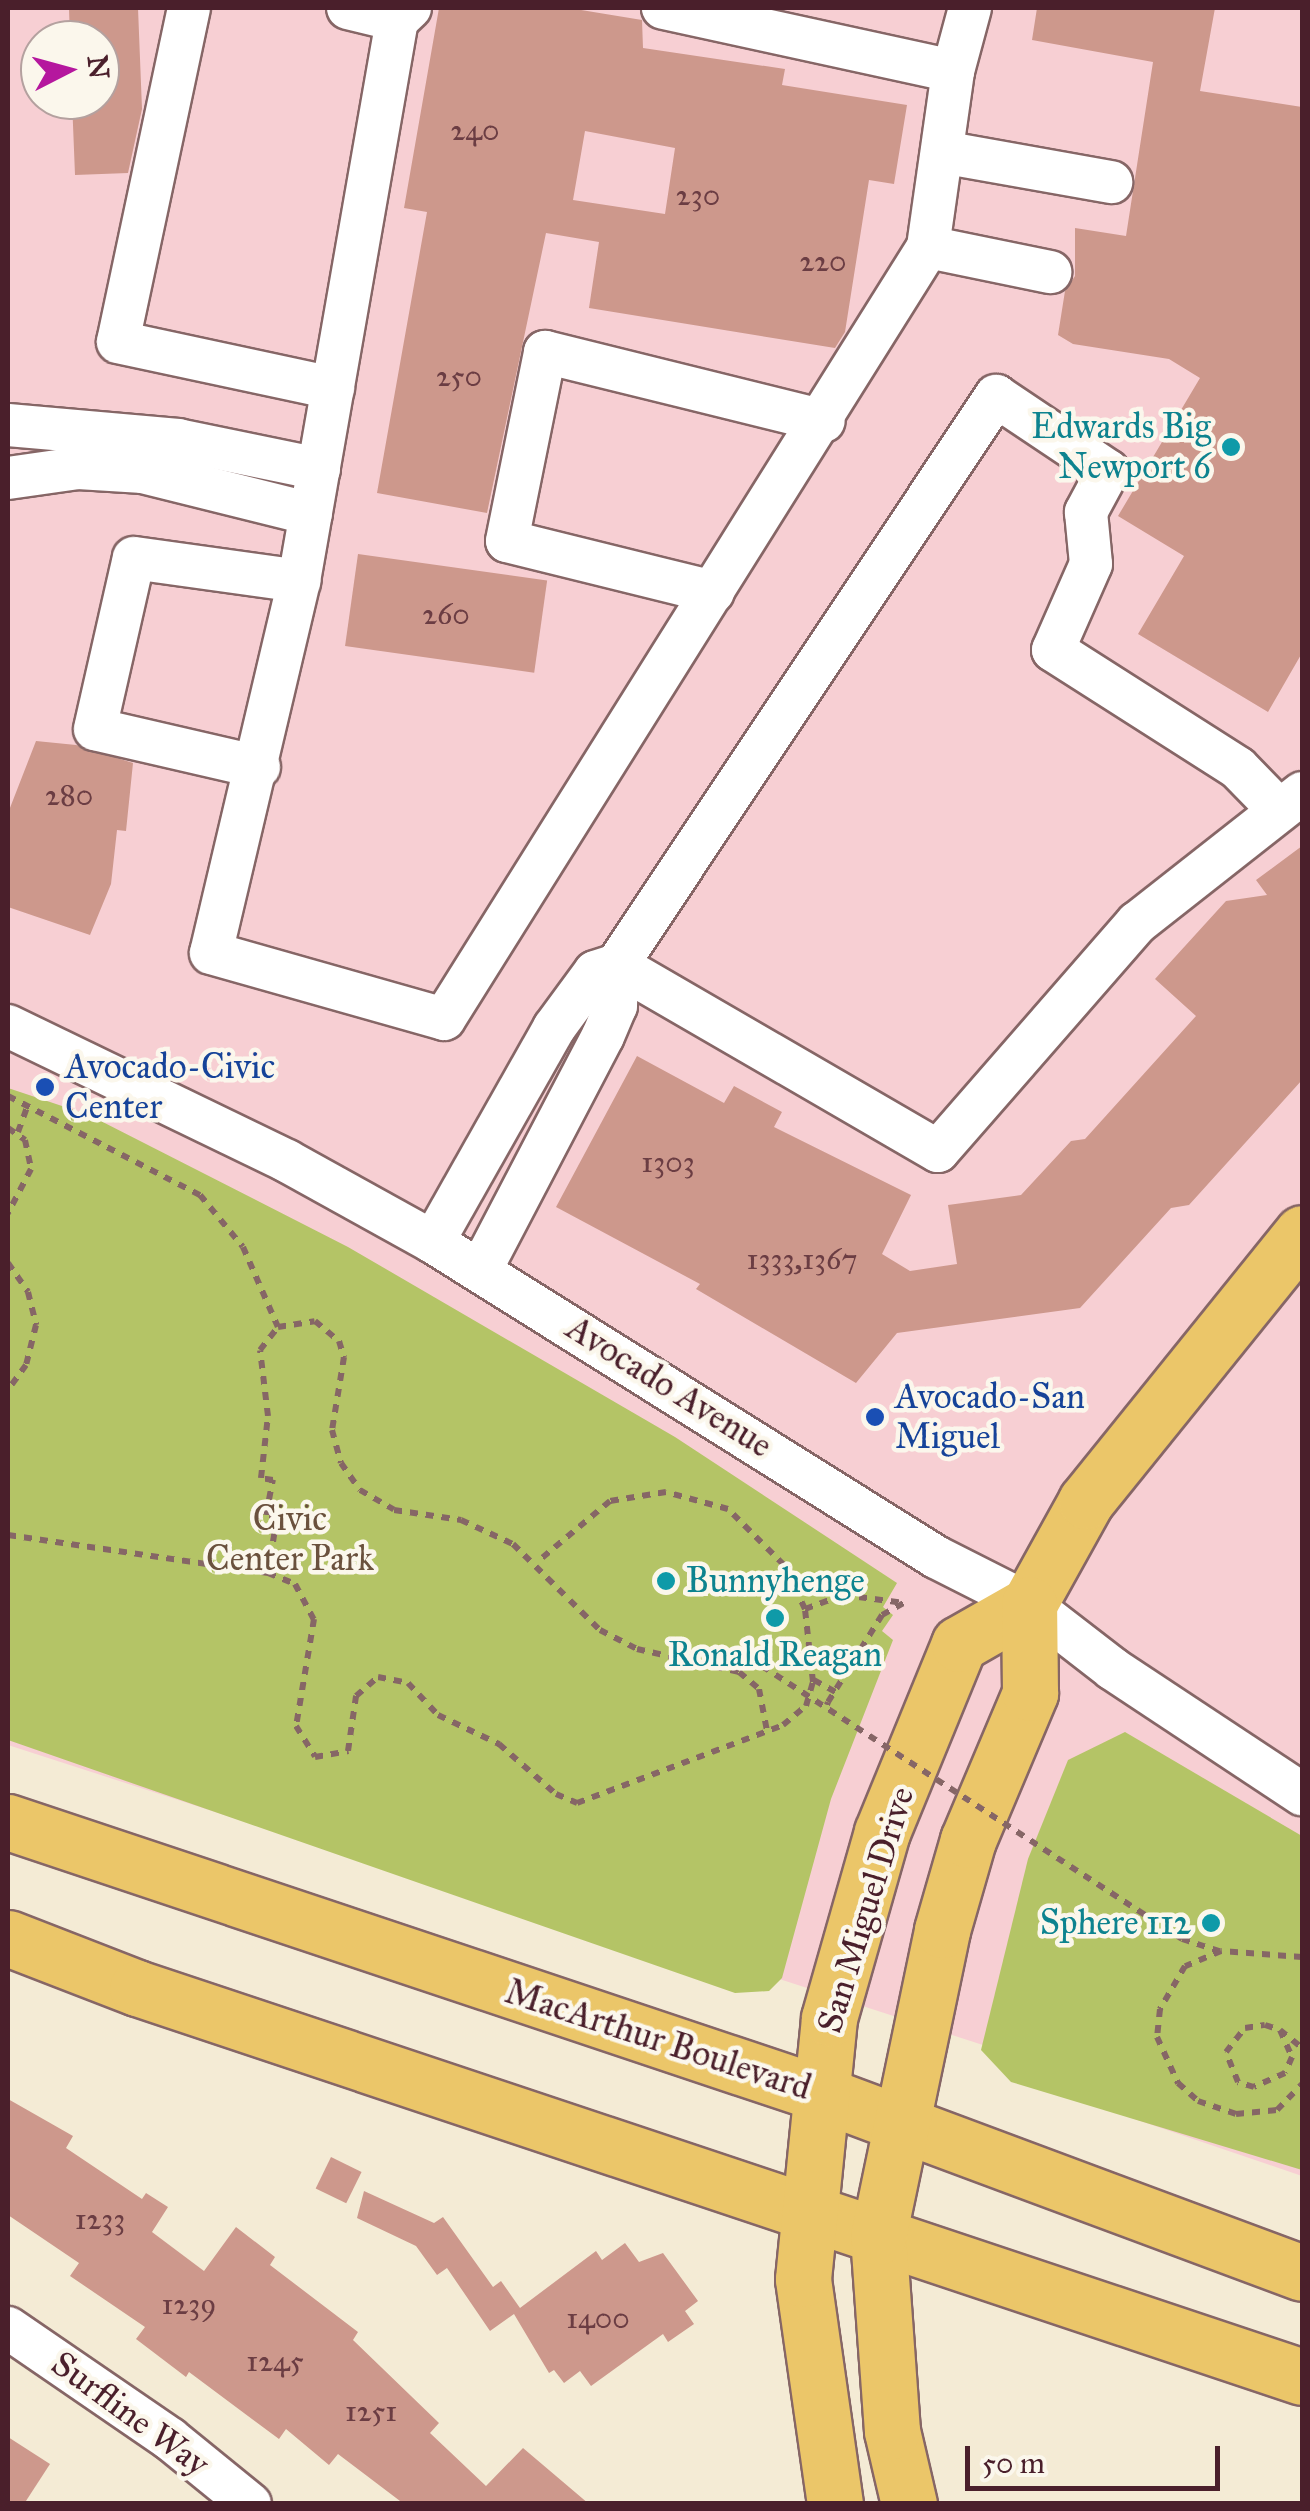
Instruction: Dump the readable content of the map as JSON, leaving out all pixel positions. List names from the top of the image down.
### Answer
{
  "streets": {
    "main road": ["San Miguel Drive", "MacArthur Boulevard"],
    "street": ["Avocado Avenue", "Surfline Way"]
  },
  "crossings": [
    ["Avocado Avenue", "San Miguel Drive"],
    ["San Miguel Drive", "MacArthur Boulevard"]
  ],
  "parks": ["Civic Center Park"],
  "places": [
    "Edwards Big Newport 6",
    "Avocado-Civic Center",
    "Avocado-San Miguel",
    "Bunnyhenge",
    "Ronald Reagan",
    "Sphere 112"
  ],
  "house_numbers": [
    "240",
    "230",
    "220",
    "250",
    "260",
    "280",
    "1303",
    "1333,1367",
    "1233",
    "1239",
    "1400",
    "1245",
    "1251"
  ],
  "scale_bar": "50 m",
  "north": "right"
}
